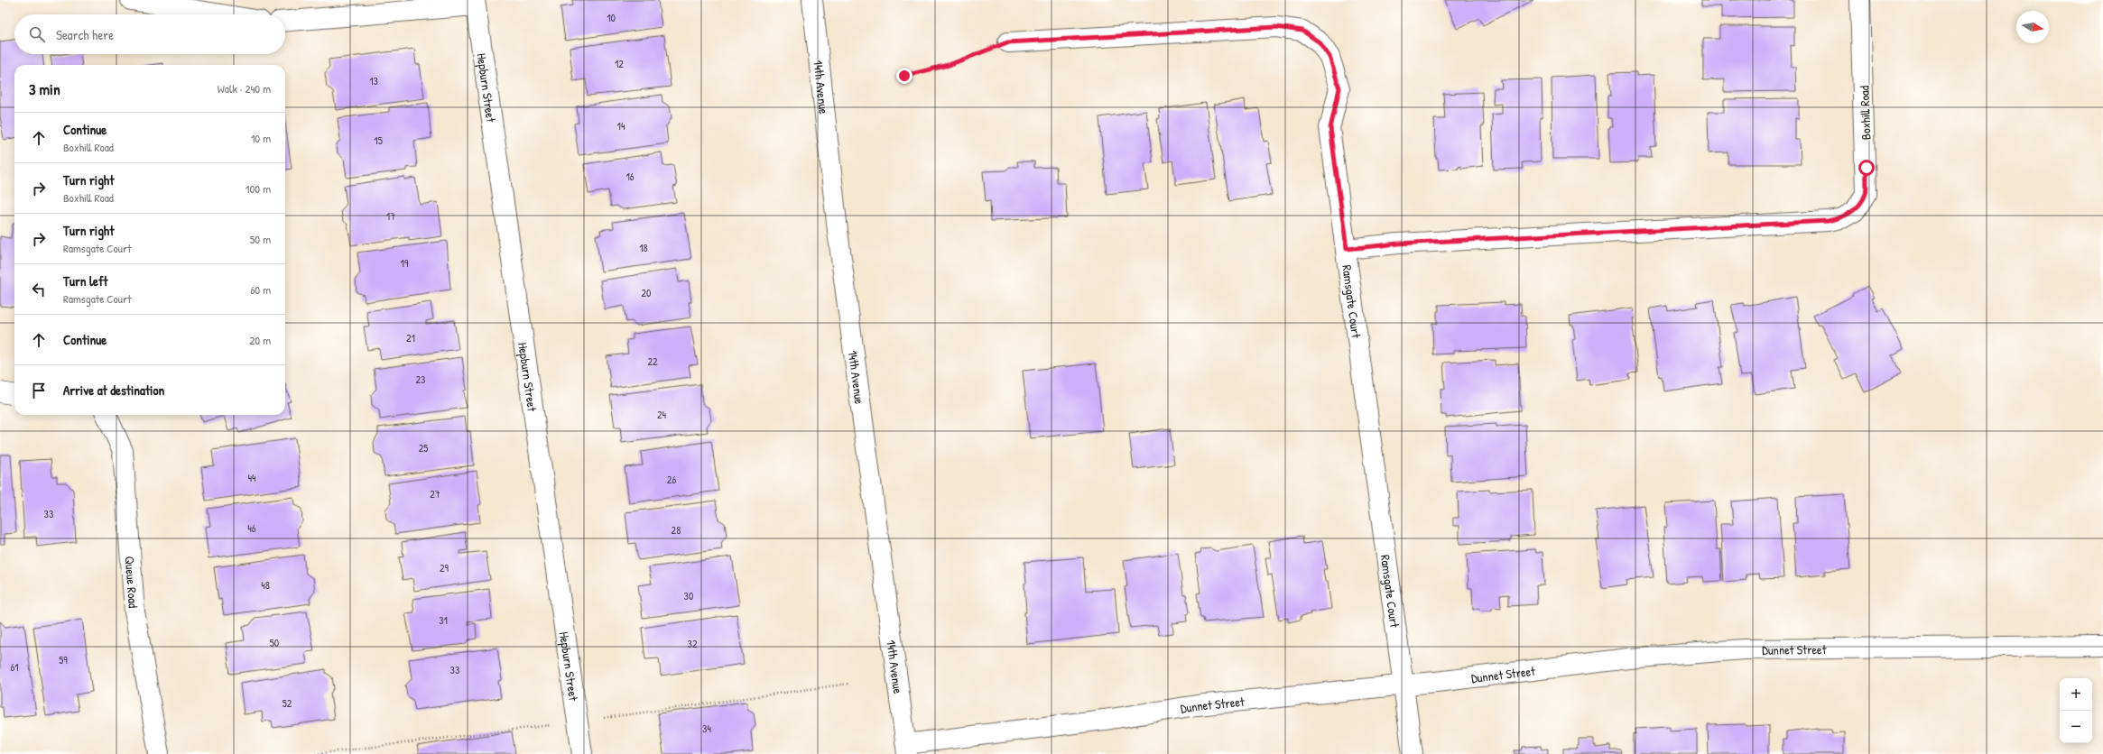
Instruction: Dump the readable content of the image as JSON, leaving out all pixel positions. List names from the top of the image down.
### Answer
{
  "streets": {
    "street": [
      "Hepburn Street",
      "14th Avenue",
      "Boxhill Road",
      "Ramsgate Court",
      "Queue Road",
      "Dunnet Street"
    ]
  },
  "crossings": [
    ["14th Avenue", "Dunnet Street"],
    ["Boxhill Road", "Ramsgate Court"],
    ["Ramsgate Court", "Dunnet Street"]
  ],
  "house_numbers": [
    "10",
    "12",
    "13",
    "14",
    "15",
    "16",
    "17",
    "18",
    "19",
    "20",
    "21",
    "22",
    "23",
    "24",
    "25",
    "44",
    "26",
    "27",
    "33",
    "46",
    "28",
    "29",
    "48",
    "30",
    "31",
    "50",
    "32",
    "59",
    "61",
    "33",
    "52",
    "34"
  ],
  "north": "right",
  "page": {
    "search": "Search here",
    "heading": ["3 min", "Walk · 240 m"],
    "list": [
      ["Continue", "Boxhill Road", "10 m"],
      ["Turn right", "Boxhill Road", "100 m"],
      ["Turn right", "Ramsgate Court", "50 m"],
      ["Turn left", "Ramsgate Court", "60 m"],
      ["Continue", "20 m"],
      "Arrive at destination"
    ],
    "map_buttons": ["+", "−"]
  }
}
